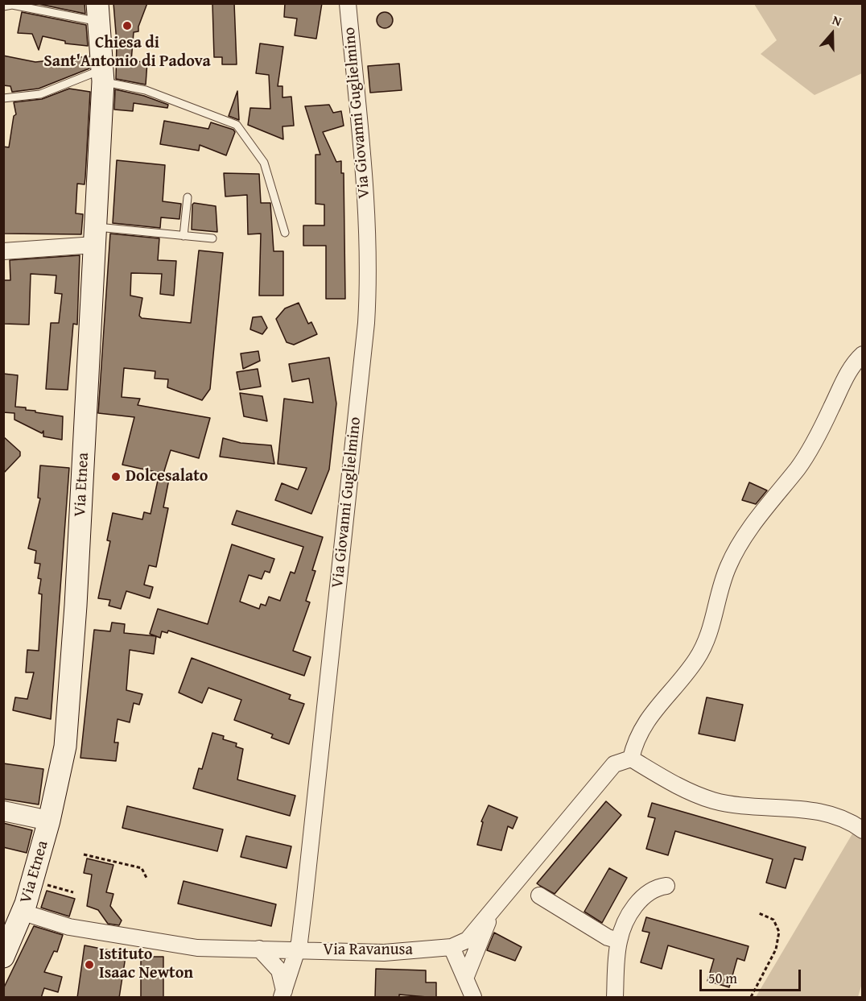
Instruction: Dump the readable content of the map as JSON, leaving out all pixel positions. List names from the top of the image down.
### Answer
{
  "streets": {
    "main road": ["Via Etnea"],
    "street": ["Via Giovanni Guglielmino", "Via Ravanusa"]
  },
  "crossings": [
    ["Via Giovanni Guglielmino", "Via Ravanusa"],
    ["Via Etnea", "Via Ravanusa"]
  ],
  "places": ["Chiesa di Sant'Antonio di Padova", "Dolcesalato", "Istituto Isaac Newton"],
  "scale_bar": "50 m",
  "north": "top"
}
